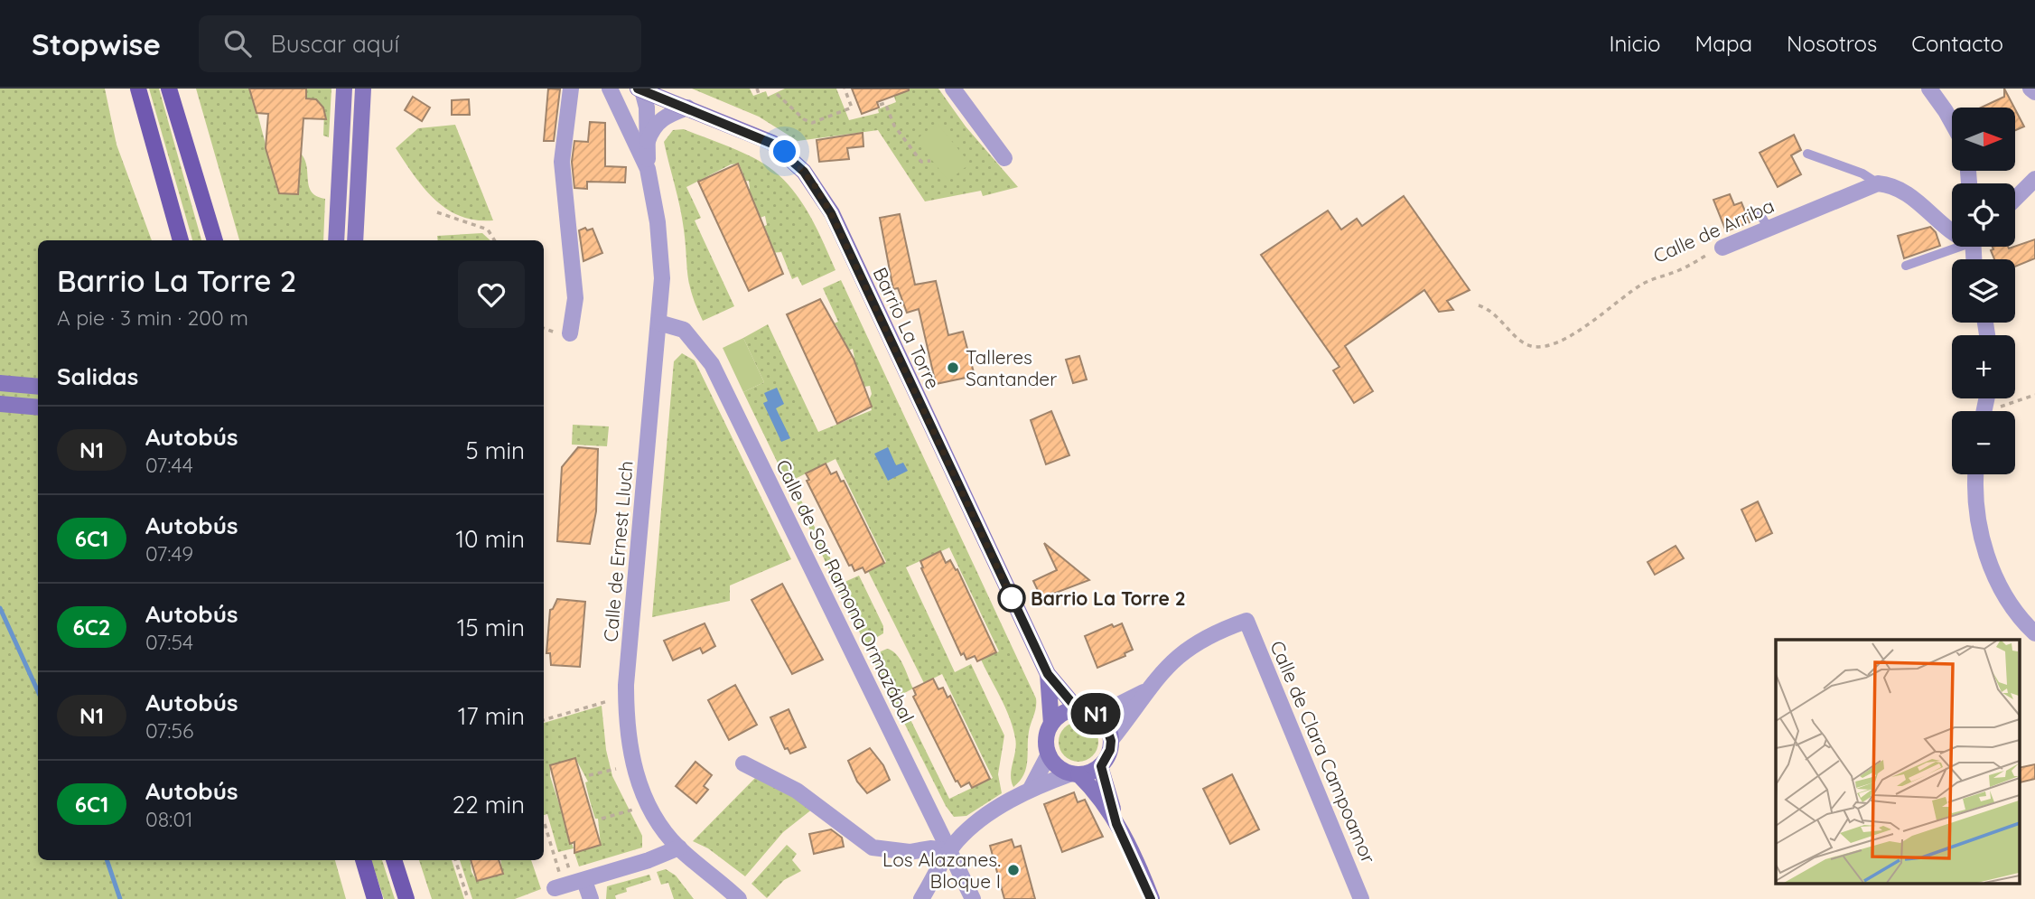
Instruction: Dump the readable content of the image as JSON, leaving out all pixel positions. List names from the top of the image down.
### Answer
{
  "streets": {
    "main road": ["Barrio La Torre"],
    "street": [
      "Calle de Arriba",
      "Calle de Ernest Lluch",
      "Calle de Sor Ramona Ormazábal",
      "Calle de Clara Campoamor"
    ]
  },
  "crossings": [
    ["Barrio La Torre", "Calle de Ernest Lluch"],
    ["Calle de Ernest Lluch", "Calle de Sor Ramona Ormazábal"]
  ],
  "places": ["Talleres Santander", "Barrio La Torre 2", "Los Alazanes. Bloque I"],
  "lines": ["bus line N1"],
  "north": "right",
  "page": {
    "header": "Stopwise",
    "search": "Buscar aquí",
    "nav": [
      "Inicio",
      "Mapa",
      "Nosotros",
      "Contacto"
    ],
    "on_map": "N1",
    "map_buttons": ["+", "−"],
    "heading": [
      ["Barrio La Torre 2", "A pie · 3 min · 200 m"],
      "Salidas"
    ],
    "list": [
      {
        "mark": "N1",
        "name": "Autobús",
        "note": "07:44",
        "value": "5 min"
      },
      {
        "mark": "6C1",
        "name": "Autobús",
        "note": "07:49",
        "value": "10 min"
      },
      {
        "mark": "6C2",
        "name": "Autobús",
        "note": "07:54",
        "value": "15 min"
      },
      {
        "mark": "N1",
        "name": "Autobús",
        "note": "07:56",
        "value": "17 min"
      },
      {
        "mark": "6C1",
        "name": "Autobús",
        "note": "08:01",
        "value": "22 min"
      }
    ]
  }
}
